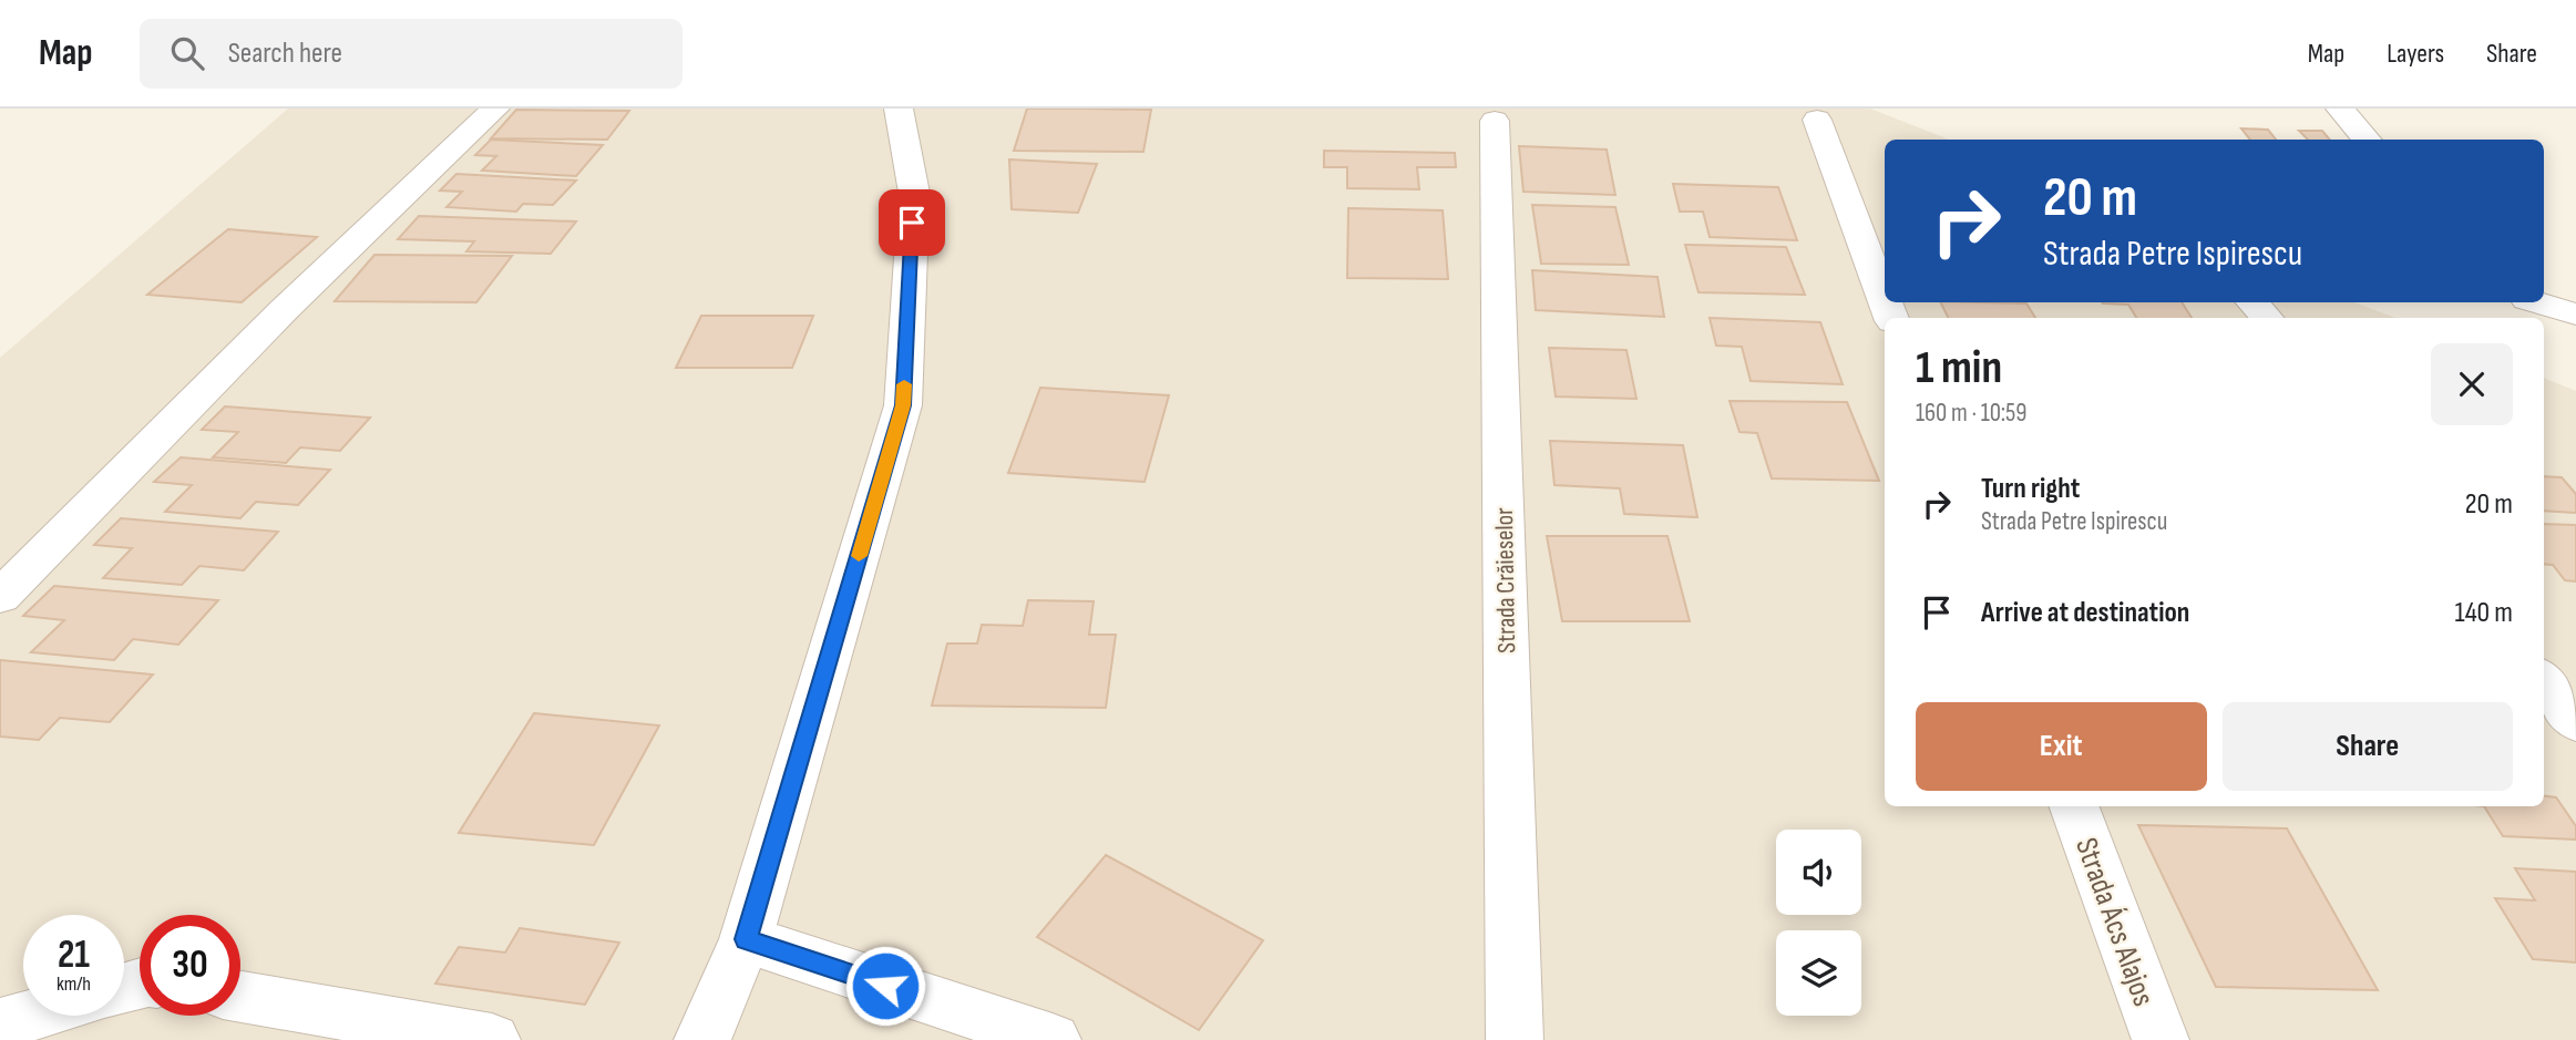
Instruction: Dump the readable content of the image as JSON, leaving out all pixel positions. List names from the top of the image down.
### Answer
{
  "streets": {
    "street": ["Strada Crăieselor", "Strada Ács Alajos"]
  },
  "page": {
    "header": "Map",
    "search": "Search here",
    "nav": ["Map", "Layers", "Share"],
    "turn": ["20 m", "Strada Petre Ispirescu"],
    "heading": ["1 min", "160 m · 10:59"],
    "list": [
      {
        "name": "Turn right",
        "note": "Strada Petre Ispirescu",
        "value": "20 m"
      },
      {
        "name": "Arrive at destination",
        "value": "140 m"
      }
    ],
    "buttons": ["Exit", "Share"],
    "speed": "21 km/h",
    "limit": "30"
  }
}
